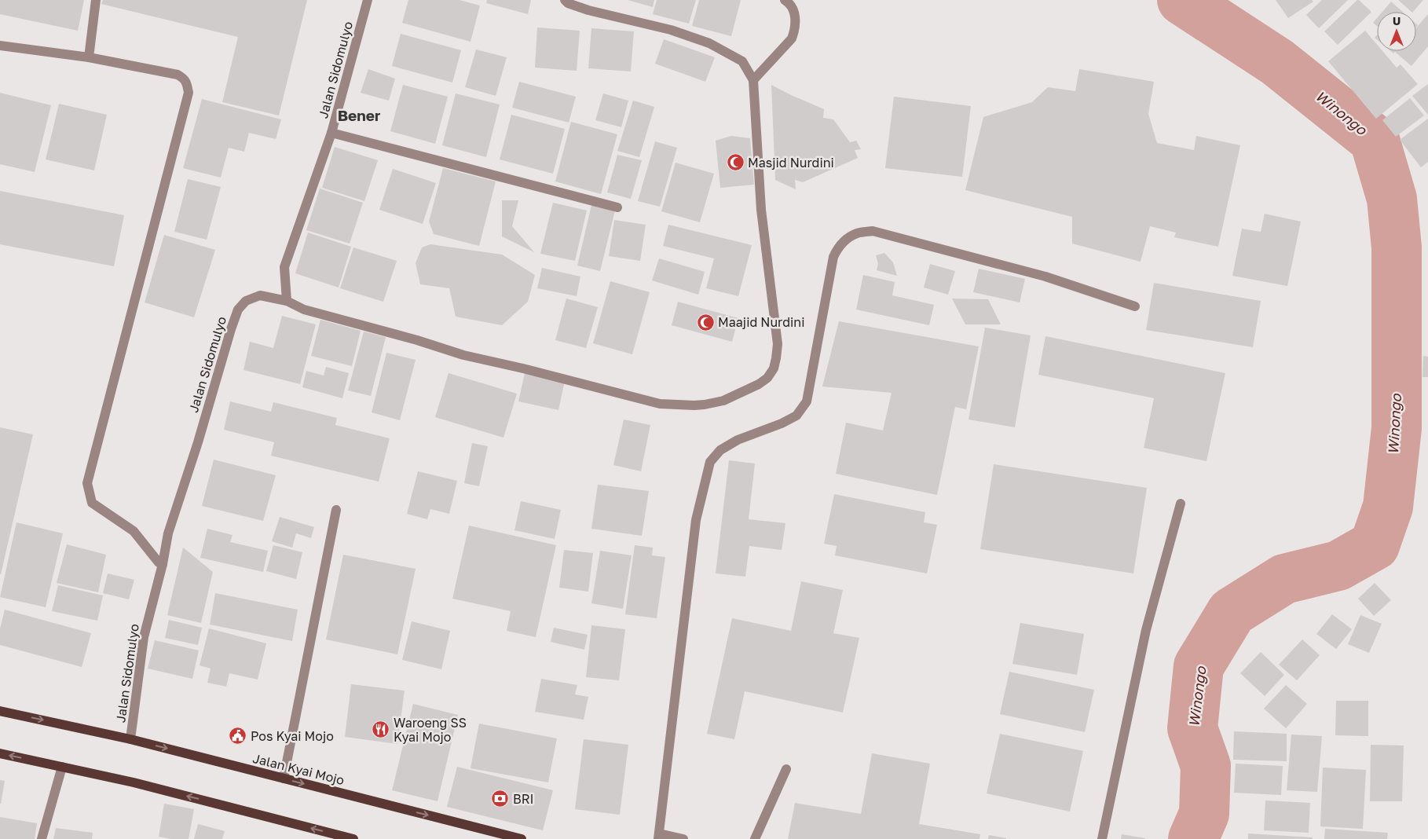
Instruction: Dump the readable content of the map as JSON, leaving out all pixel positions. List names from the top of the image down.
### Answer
{
  "streets": {
    "main road": ["Jalan Kyai Mojo"],
    "street": ["Jalan Sidomulyo"]
  },
  "crossings": [
    ["Jalan Sidomulyo", "Jalan Kyai Mojo"]
  ],
  "districts": ["Bener"],
  "water": ["Winongo"],
  "places": {
    "mosque": ["Masjid Nurdini", "Maajid Nurdini"],
    "restaurant": ["Waroeng SS Kyai Mojo"],
    "public building": ["Pos Kyai Mojo"],
    "bank": ["BRI"]
  },
  "north": "top"
}
